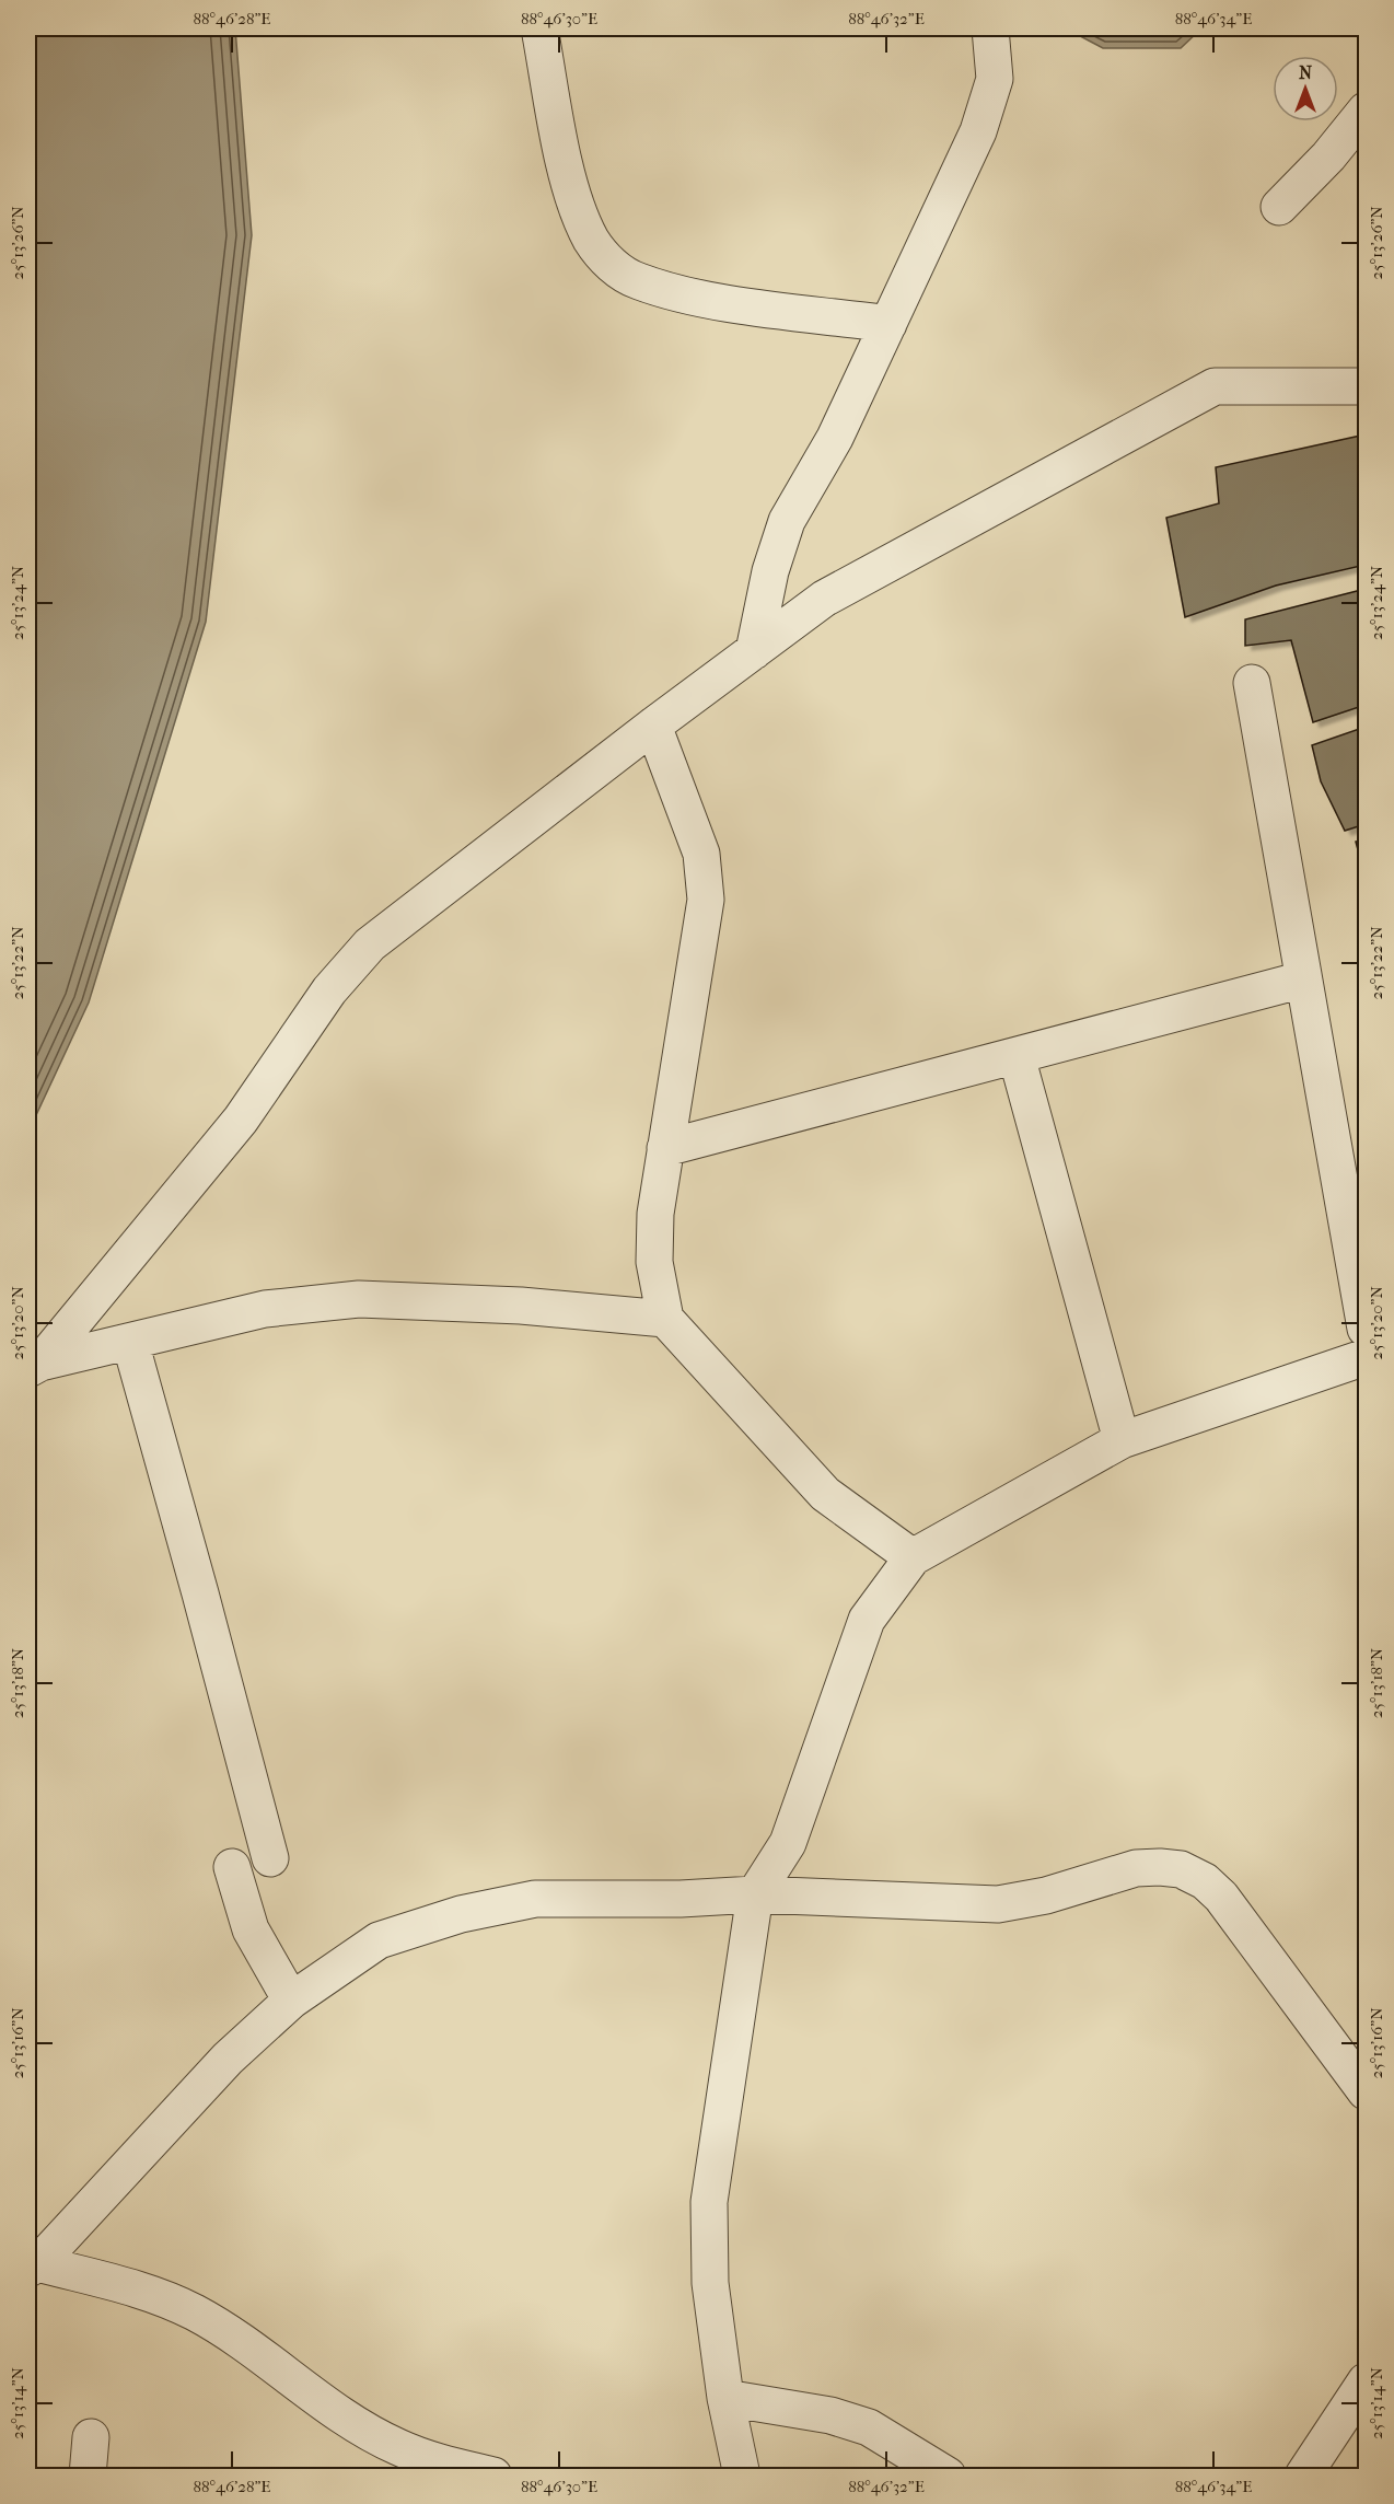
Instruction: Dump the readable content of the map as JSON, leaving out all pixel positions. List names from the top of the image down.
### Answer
{
  "north": "top",
  "coordinates": [
    "88°46'28\"E",
    "88°46'30\"E",
    "88°46'32\"E",
    "88°46'34\"E",
    "25°13'26\"N",
    "25°13'24\"N",
    "25°13'22\"N",
    "25°13'20\"N",
    "25°13'18\"N",
    "25°13'16\"N",
    "25°13'14\"N"
  ]
}
